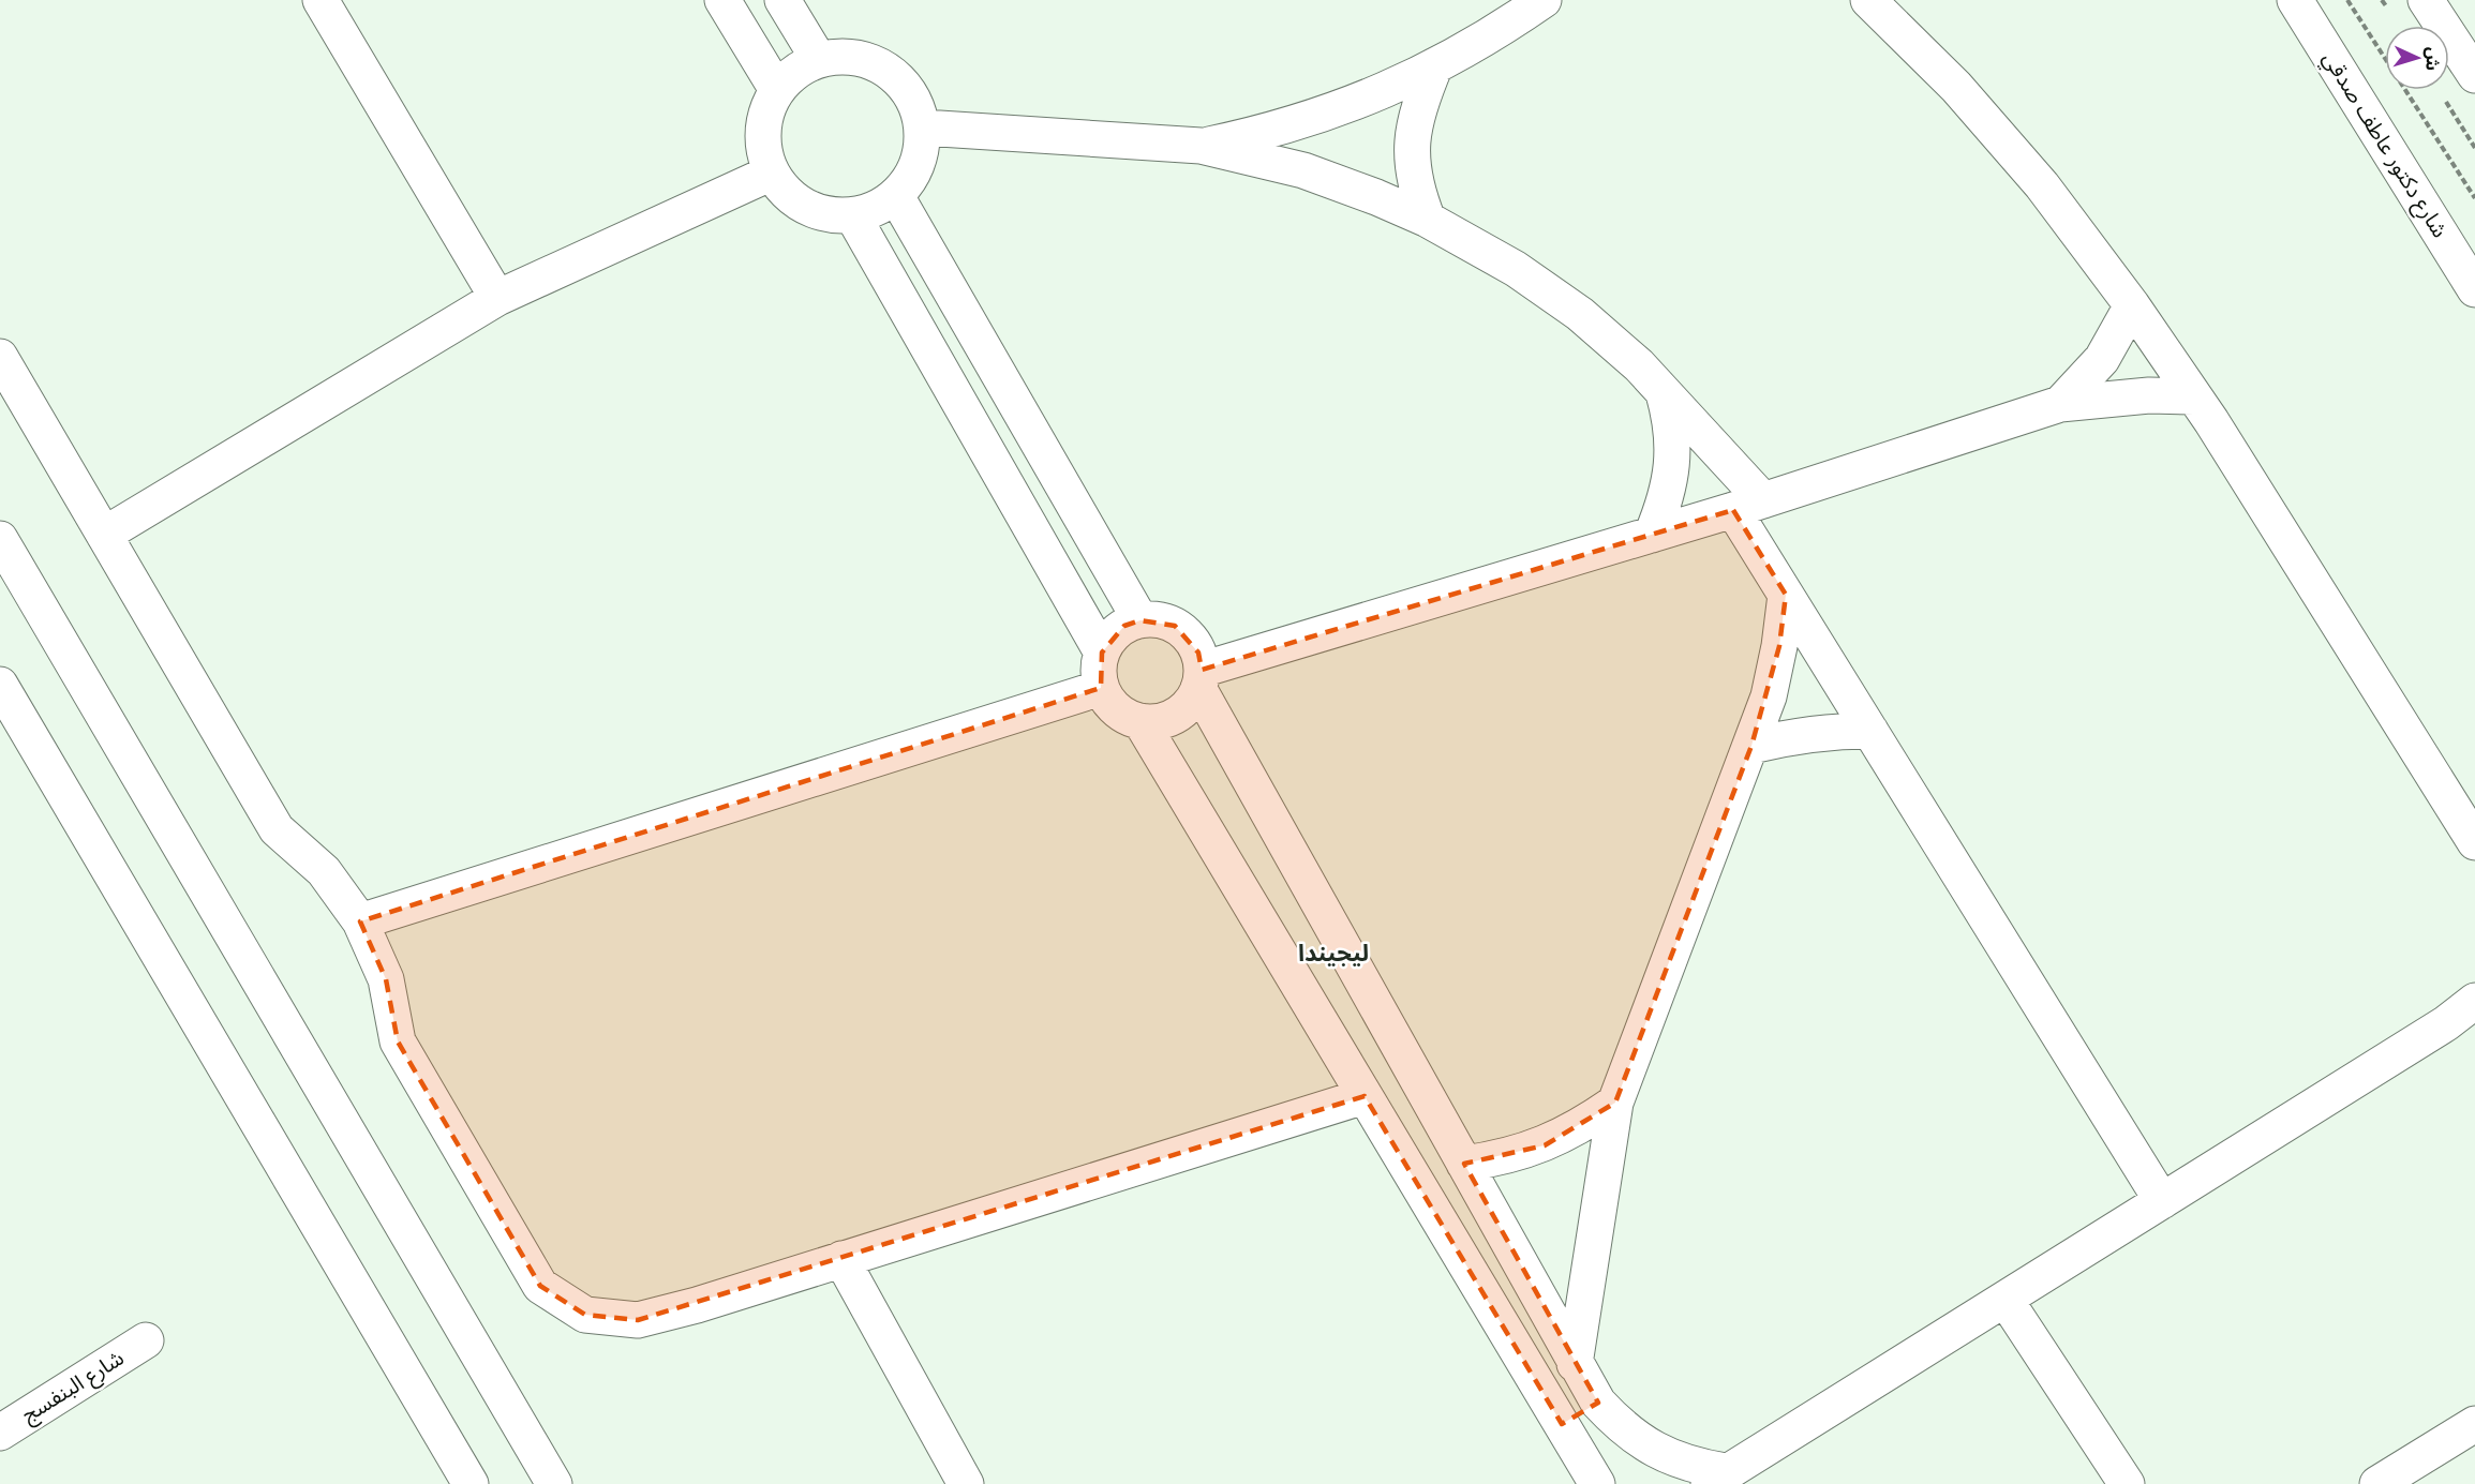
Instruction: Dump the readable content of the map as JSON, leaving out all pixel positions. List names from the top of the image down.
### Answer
{
  "streets": {
    "street": ["شارع دكتور عاطف صدقي", "شارع البنفسج"]
  },
  "districts": ["ليجيندا"],
  "north": "right"
}
